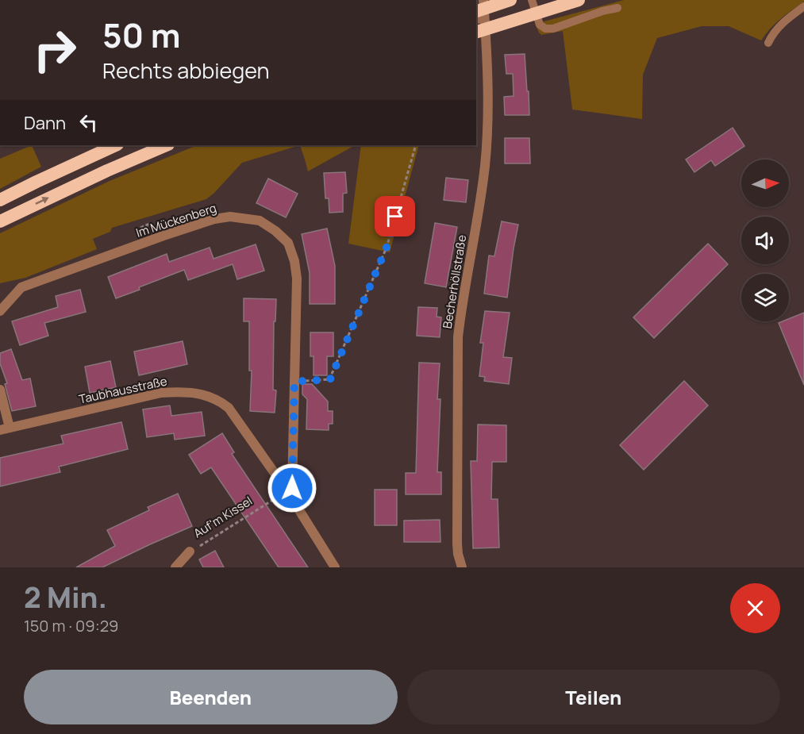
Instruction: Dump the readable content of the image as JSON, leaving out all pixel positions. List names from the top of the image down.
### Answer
{
  "streets": {
    "street": [
      "Im Mückenberg",
      "Becherhöllstraße",
      "Taubhausstraße",
      "Auf'm Kissel"
    ]
  },
  "crossings": [
    ["Im Mückenberg", "Taubhausstraße"],
    ["Im Mückenberg", "Auf'm Kissel"],
    ["Taubhausstraße", "Auf'm Kissel"]
  ],
  "north": "right",
  "page": {
    "turn": ["50 m", "Rechts abbiegen"],
    "then": "Dann",
    "heading": ["2 Min.", "150 m · 09:29"],
    "buttons": ["Beenden", "Teilen"]
  }
}
